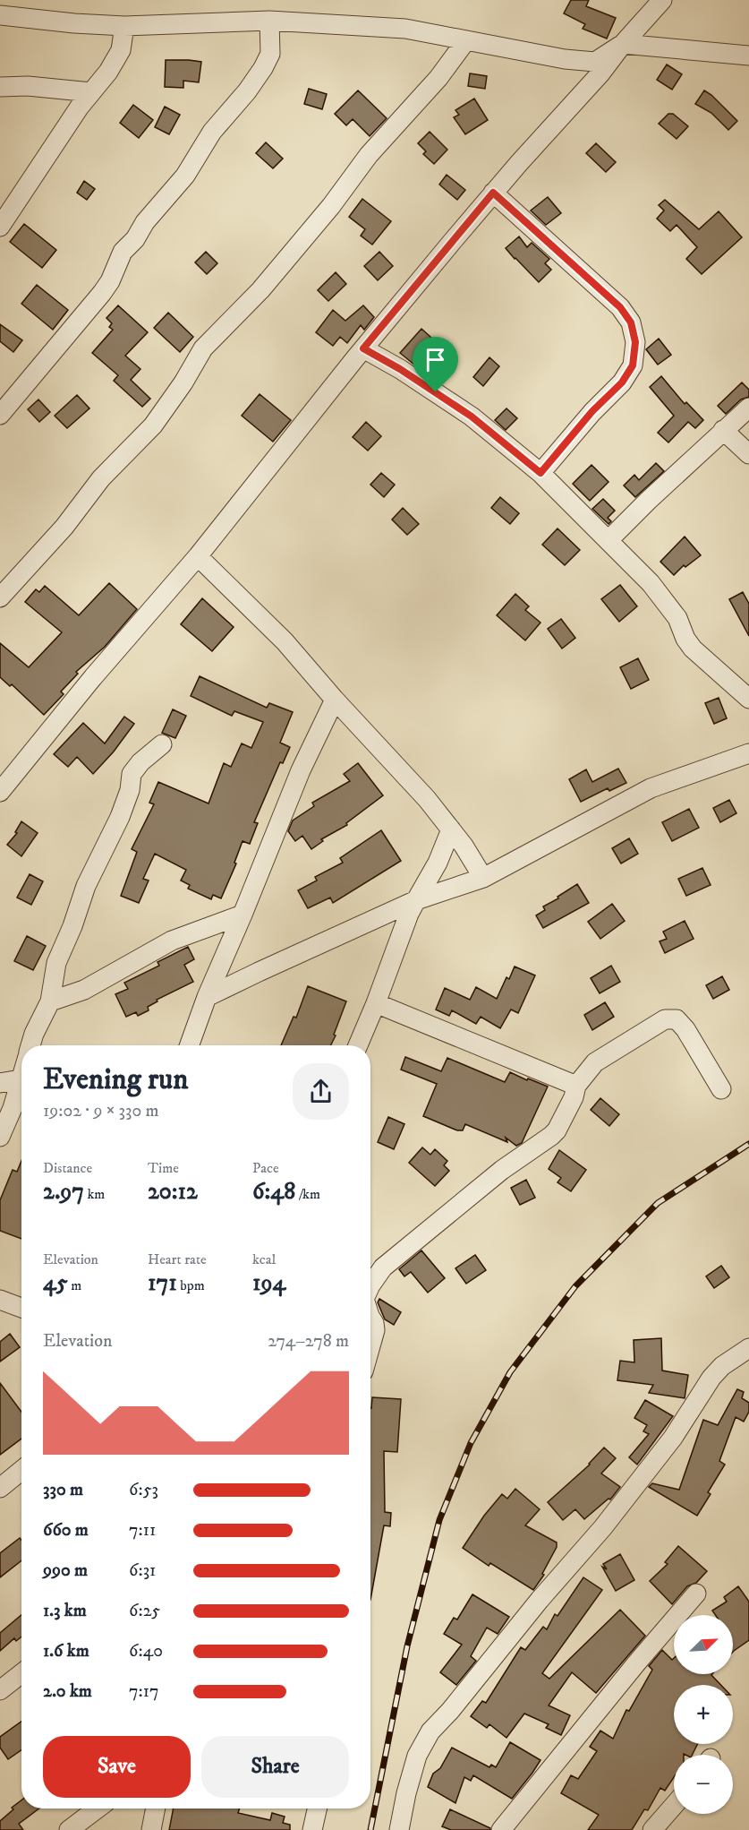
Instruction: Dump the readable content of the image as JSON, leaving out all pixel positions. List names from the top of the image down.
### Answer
{
  "north": "top right",
  "page": {
    "heading": ["Evening run", "19:02 · 9 × 330 m"],
    "stats": [
      ["Distance", "2.97 km"],
      ["Time", "20:12"],
      ["Pace", "6:48 /km"],
      ["Elevation", "45 m"],
      ["Heart rate", "171 bpm"],
      ["kcal", "194"]
    ],
    "chart": ["Elevation", "274–278 m"],
    "list": [
      {
        "name": "330 m",
        "note": "6:53"
      },
      {
        "name": "660 m",
        "note": "7:11"
      },
      {
        "name": "990 m",
        "note": "6:31"
      },
      {
        "name": "1.3 km",
        "note": "6:25"
      },
      {
        "name": "1.6 km",
        "note": "6:40"
      },
      {
        "name": "2.0 km",
        "note": "7:17"
      }
    ],
    "map_buttons": ["+", "−"],
    "buttons": ["Save", "Share"]
  }
}
